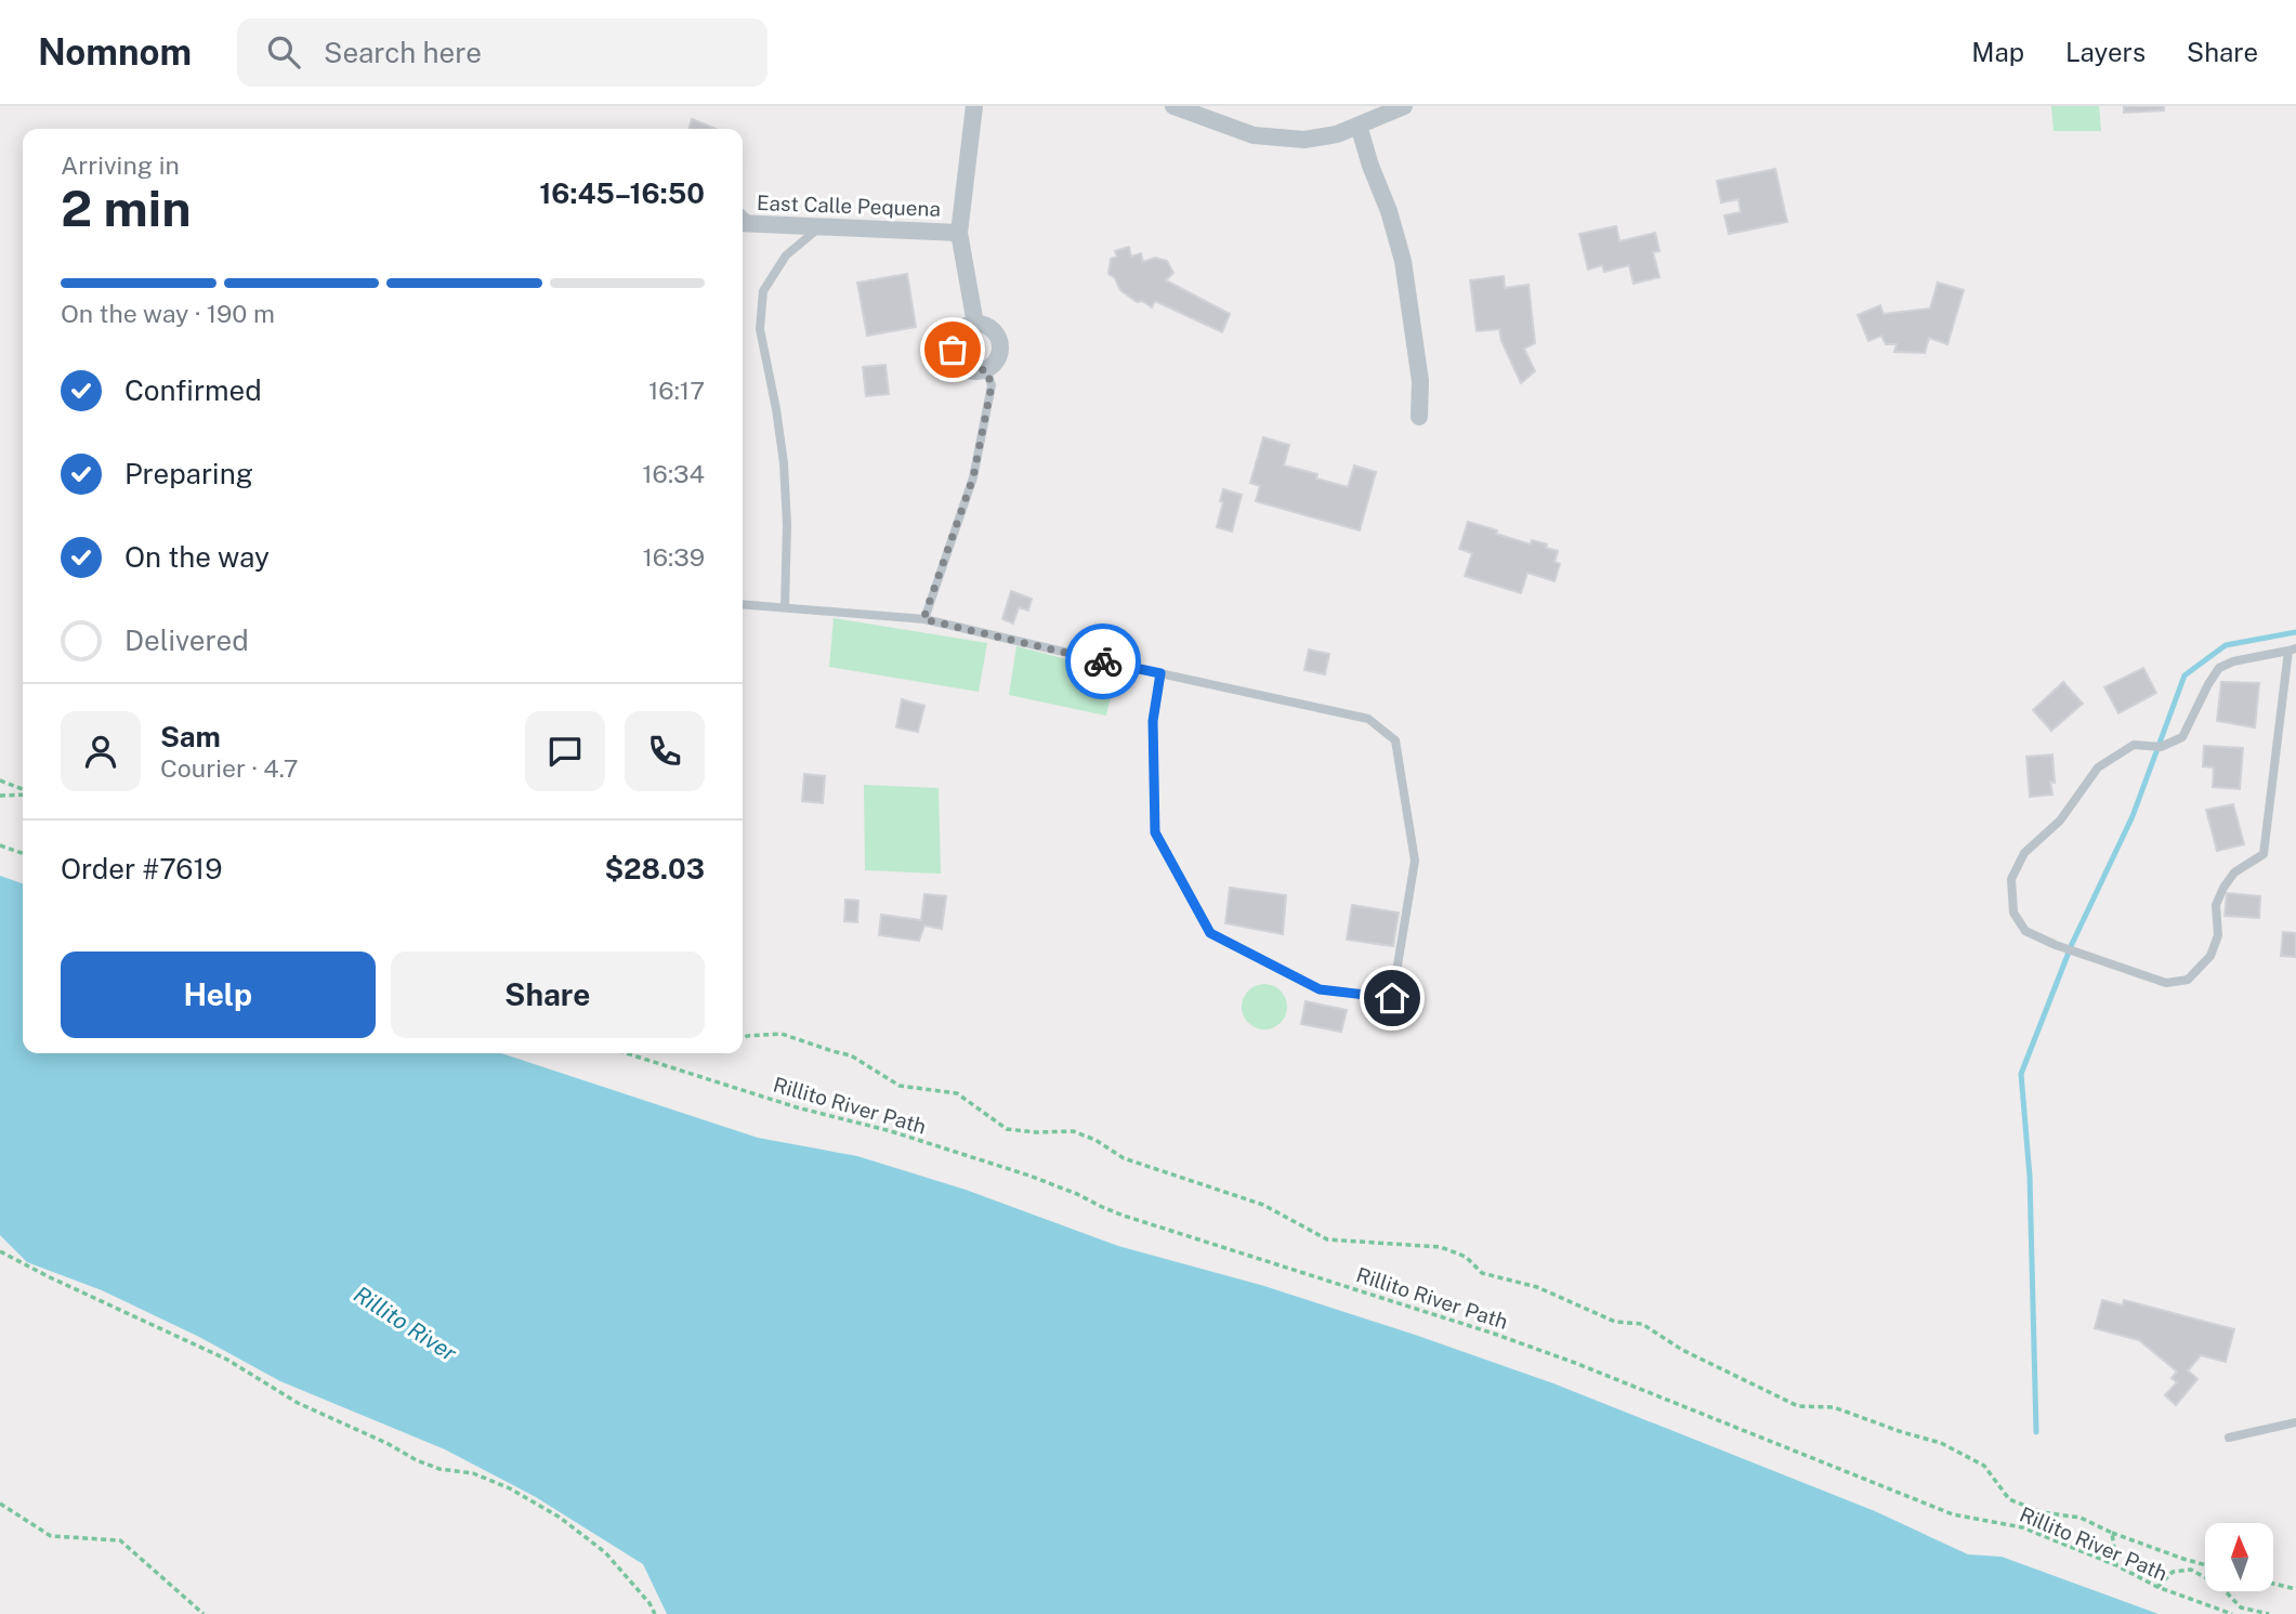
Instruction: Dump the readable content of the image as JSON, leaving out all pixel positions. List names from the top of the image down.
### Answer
{
  "streets": {
    "street": ["East Calle Pequena"],
    "path": ["Rillito River Path"]
  },
  "water": ["Rillito River"],
  "north": "top",
  "page": {
    "header": "Nomnom",
    "search": "Search here",
    "nav": ["Map", "Layers", "Share"],
    "heading": ["2 min", "Arriving in", "16:45–16:50"],
    "panel": [
      "Sam",
      "Courier · 4.7",
      "Order #7619",
      "$28.03"
    ],
    "bar": "On the way · 190 m",
    "list": [
      ["Confirmed", "16:17"],
      ["Preparing", "16:34"],
      ["On the way", "16:39"],
      "Delivered"
    ],
    "buttons": ["Help", "Share"]
  }
}
